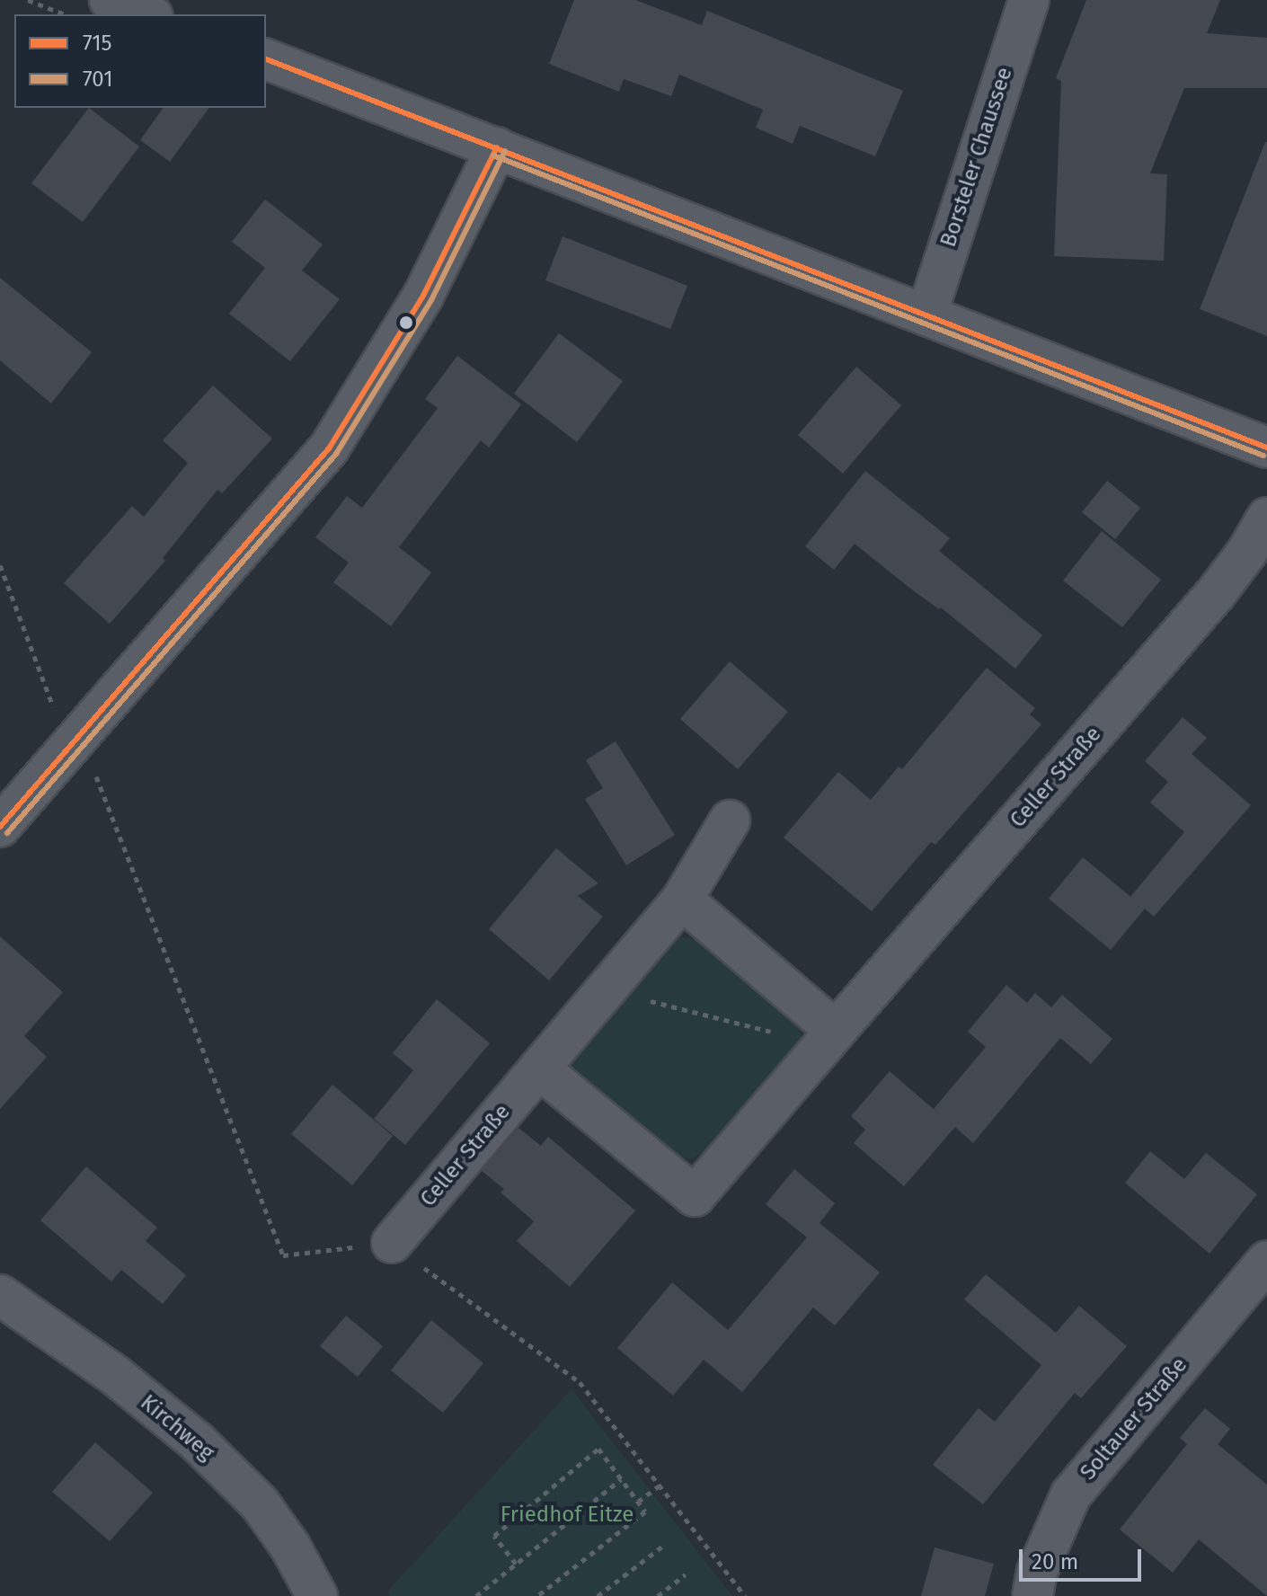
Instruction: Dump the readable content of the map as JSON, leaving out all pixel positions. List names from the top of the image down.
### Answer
{
  "streets": {
    "street": [
      "Borsteler Chaussee",
      "Celler Straße",
      "Soltauer Straße",
      "Kirchweg"
    ]
  },
  "parks": ["Friedhof Eitze"],
  "lines": ["transit line 715", "transit line 701"],
  "legend": ["715", "701"],
  "scale_bar": "20 m"
}
